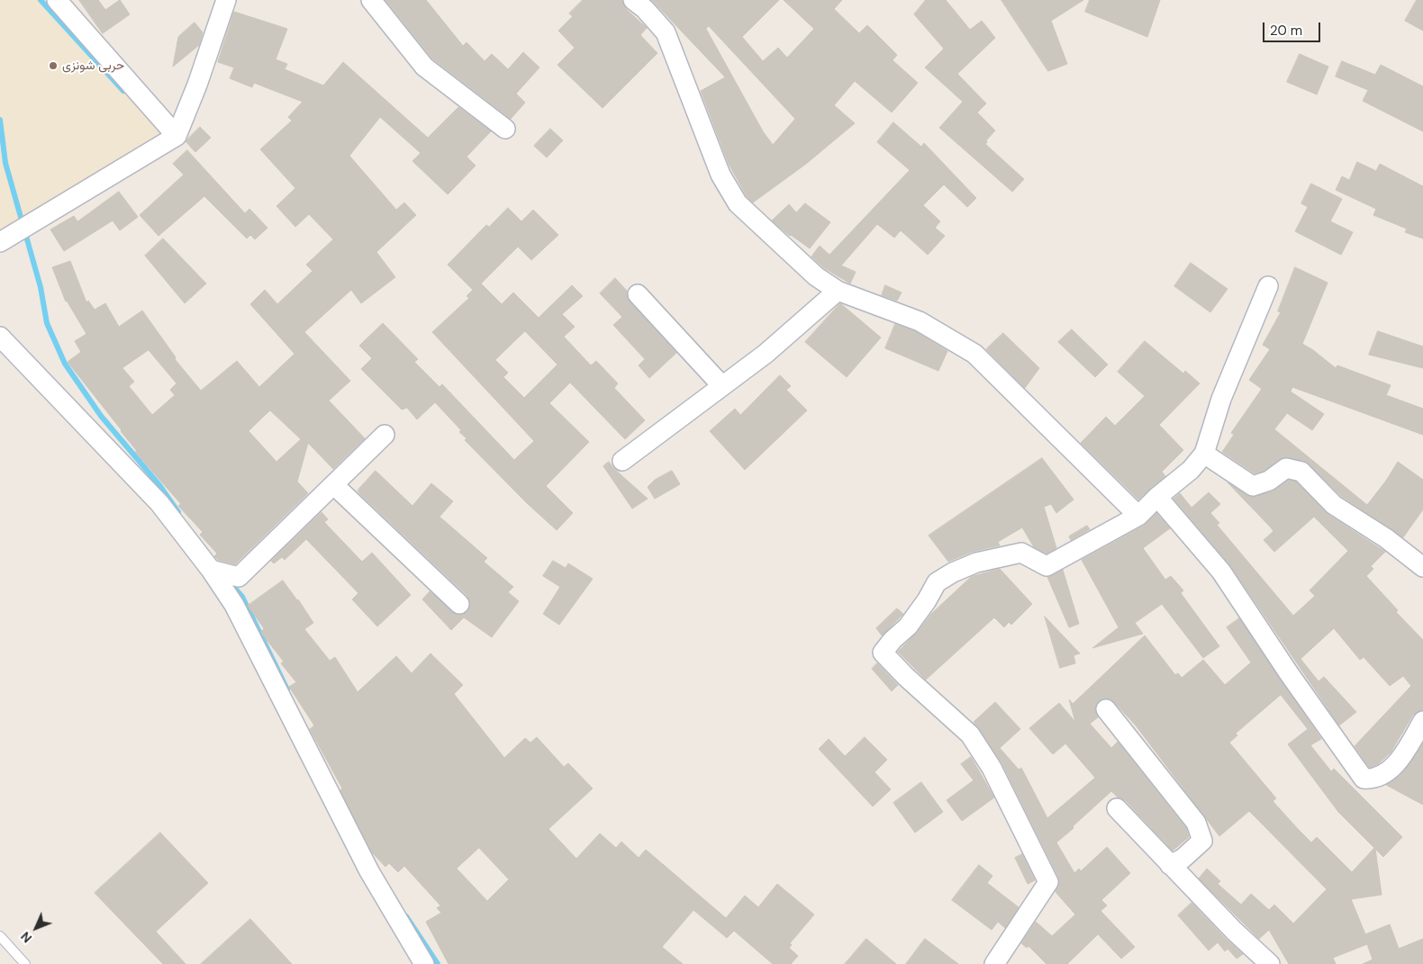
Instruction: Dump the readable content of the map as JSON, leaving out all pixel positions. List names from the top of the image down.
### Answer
{
  "places": ["حربی شونزی"],
  "scale_bar": "20 m",
  "north": "bottom left"
}
